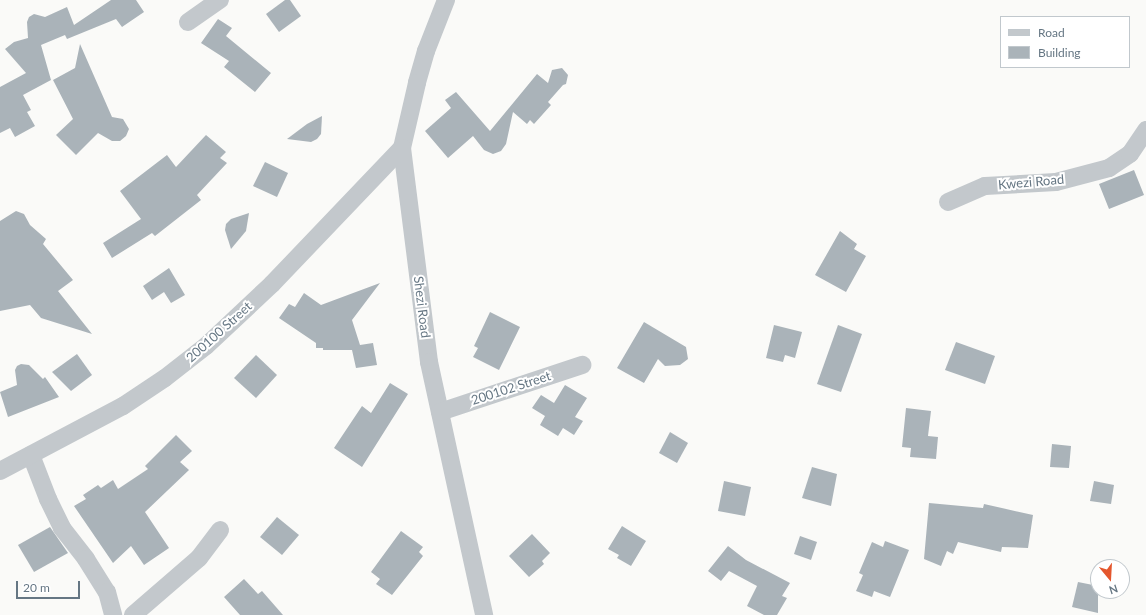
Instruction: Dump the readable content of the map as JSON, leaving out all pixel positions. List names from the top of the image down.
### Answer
{
  "streets": {
    "street": [
      "Kwezi Road",
      "Shezi Road",
      "200100 Street",
      "200102 Street"
    ]
  },
  "crossings": [
    ["Shezi Road", "200100 Street"],
    ["Shezi Road", "200102 Street"]
  ],
  "legend": ["Road", "Building"],
  "scale_bar": "20 m",
  "north": "bottom"
}
